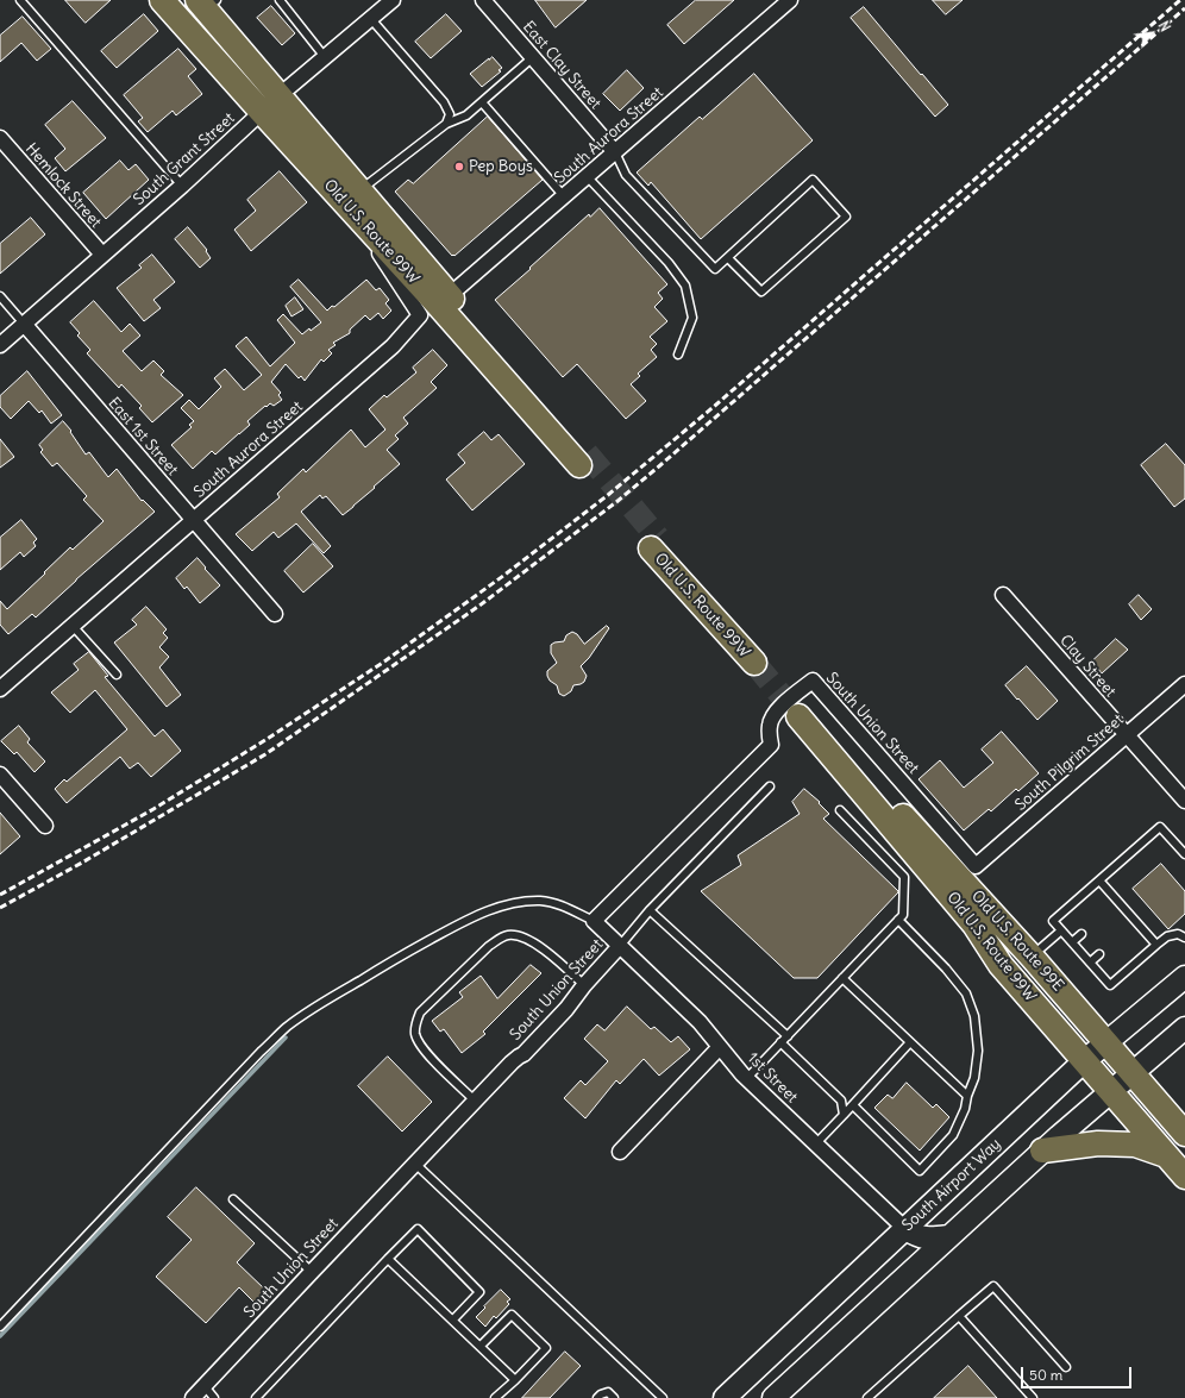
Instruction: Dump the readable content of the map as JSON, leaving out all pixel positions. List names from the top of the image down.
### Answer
{
  "streets": {
    "main road": ["Old U.S. Route 99W", "Old U.S. Route 99E", "South Airport Way"],
    "street": [
      "East Clay Street",
      "South Aurora Street",
      "South Grant Street",
      "Hemlock Street",
      "East 1st Street",
      "Clay Street",
      "South Union Street",
      "South Pilgrim Street",
      "1st Street"
    ]
  },
  "crossings": [
    ["East Clay Street", "South Aurora Street"],
    ["South Aurora Street", "Old U.S. Route 99W"],
    ["South Aurora Street", "East 1st Street"],
    ["South Grant Street", "Hemlock Street"],
    ["South Grant Street", "Old U.S. Route 99W"],
    ["South Grant Street", "East 1st Street"],
    ["Old U.S. Route 99W", "Old U.S. Route 99E"],
    ["Old U.S. Route 99W", "South Airport Way"],
    ["Clay Street", "South Pilgrim Street"],
    ["South Union Street", "South Pilgrim Street"],
    ["South Union Street", "1st Street"],
    ["Old U.S. Route 99E", "South Airport Way"],
    ["1st Street", "South Airport Way"]
  ],
  "places": ["Pep Boys"],
  "scale_bar": "50 m",
  "north": "top right"
}
